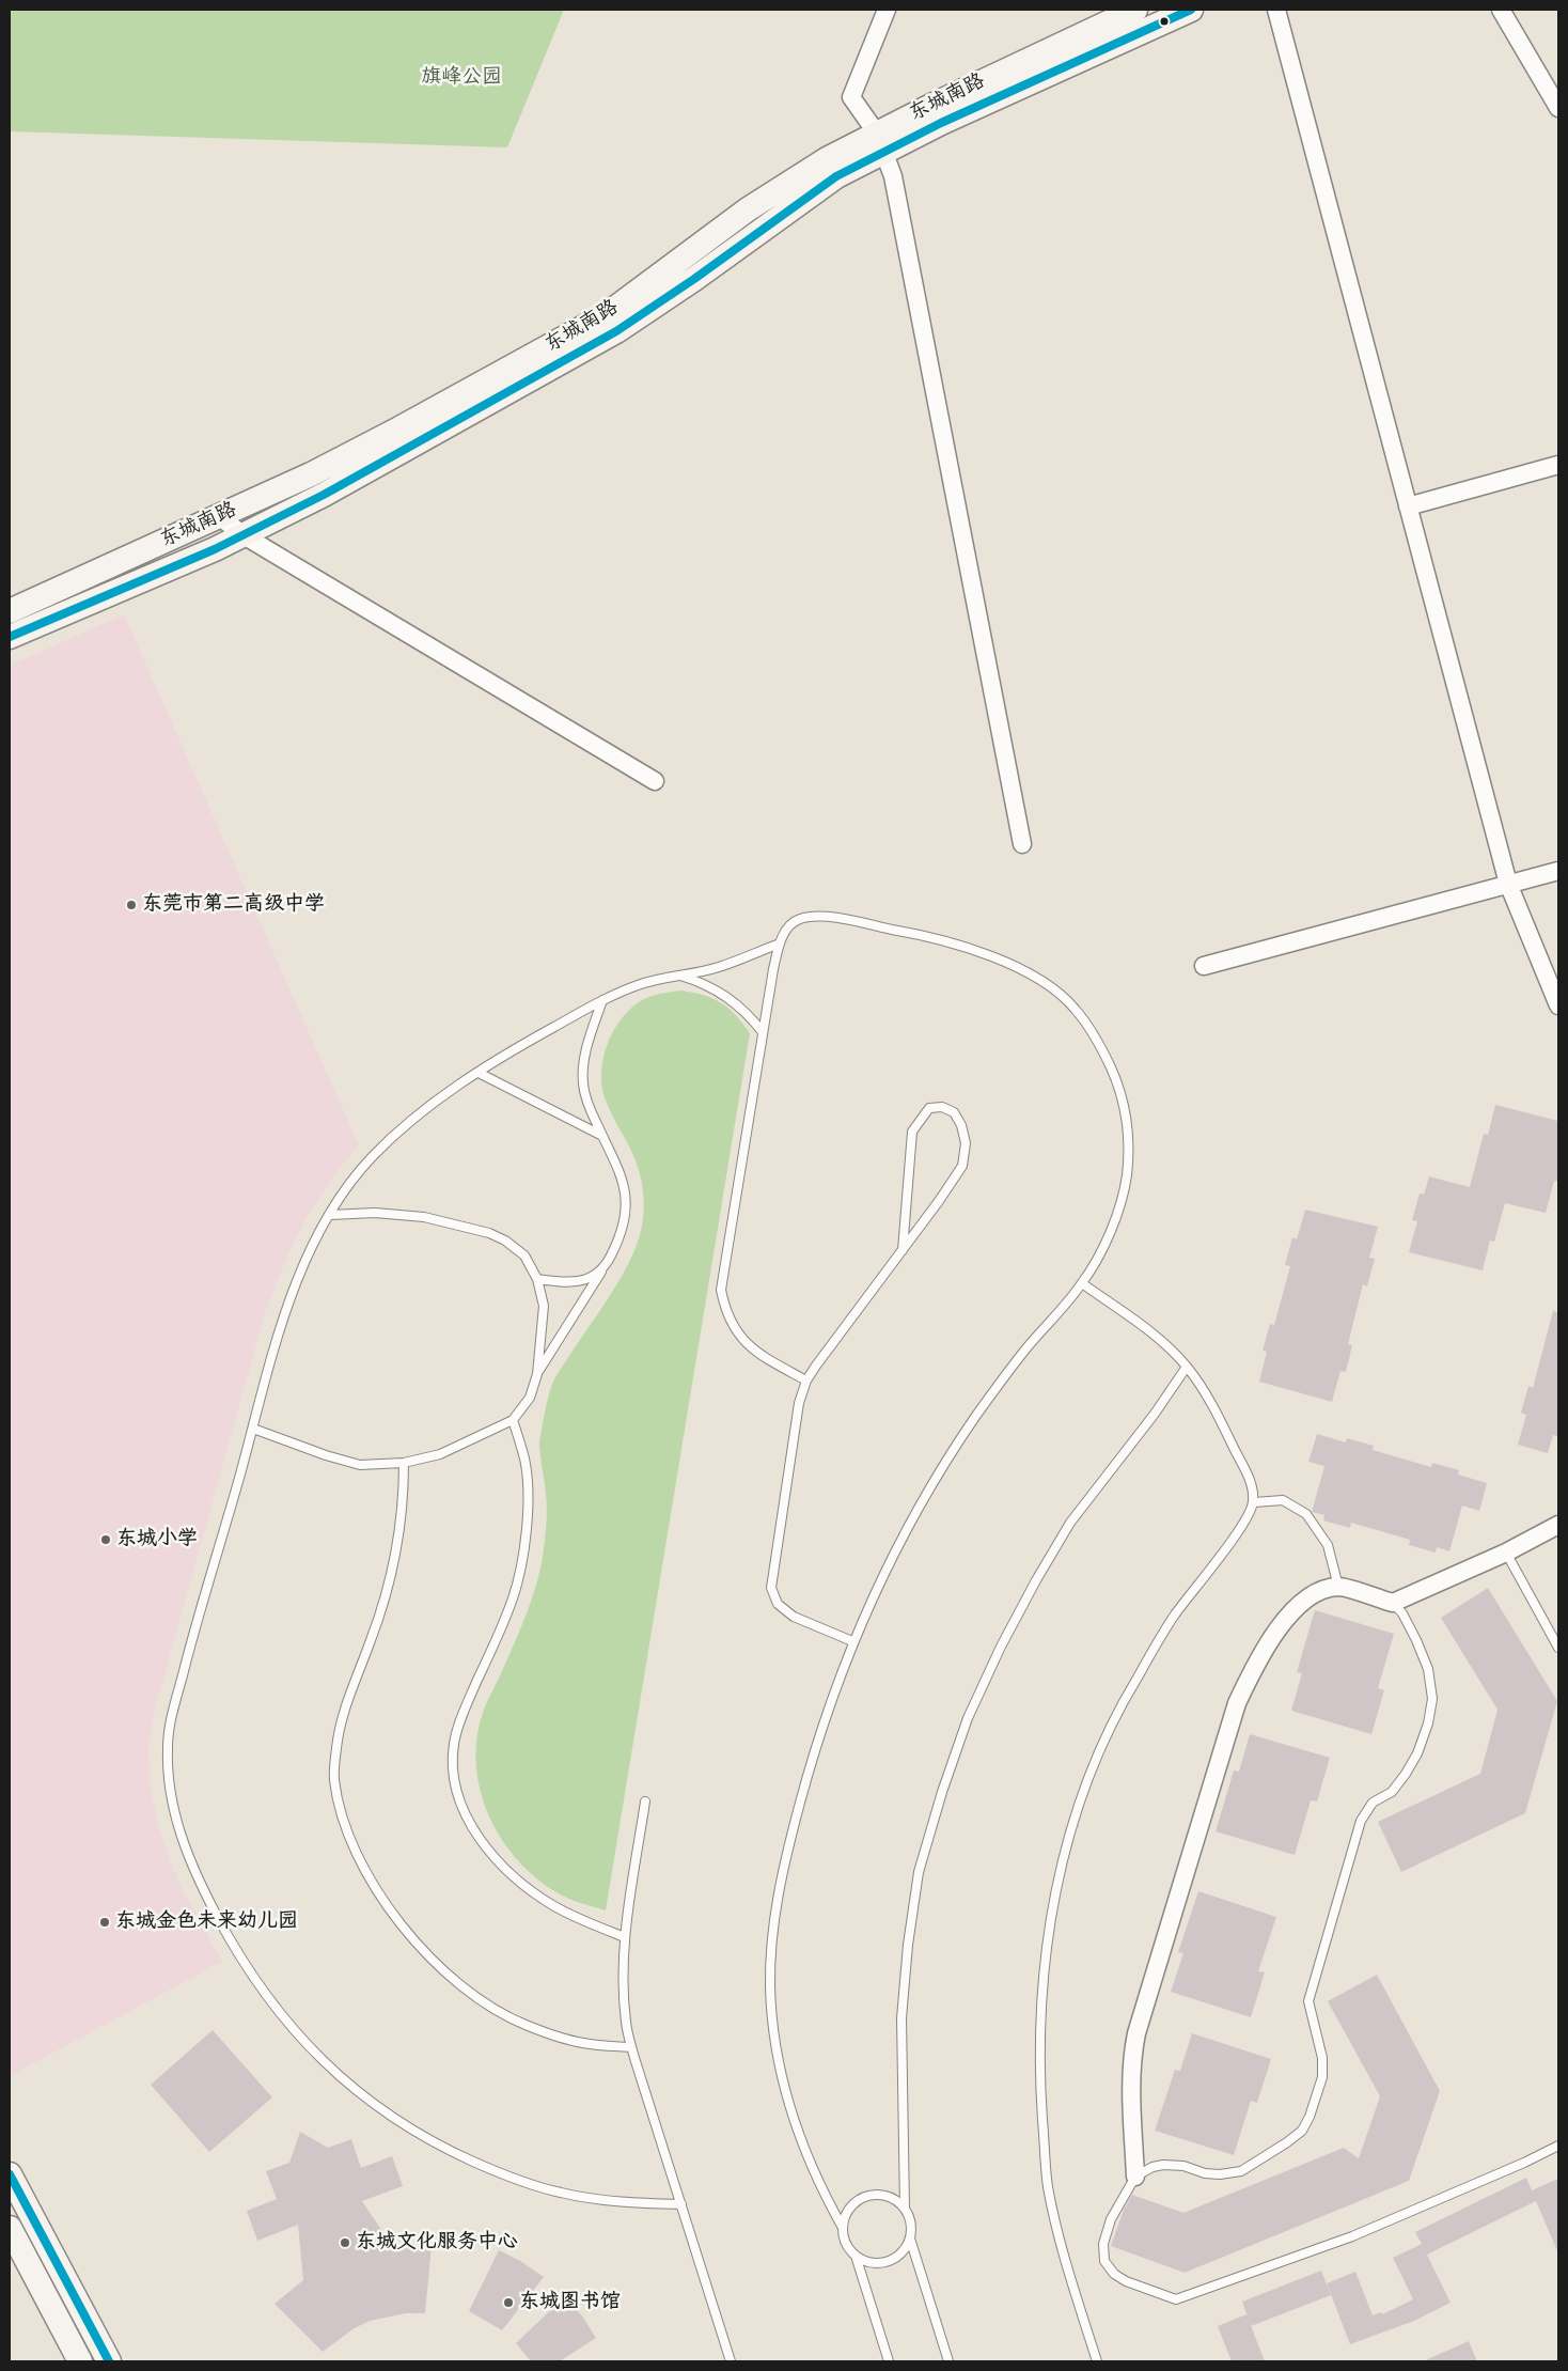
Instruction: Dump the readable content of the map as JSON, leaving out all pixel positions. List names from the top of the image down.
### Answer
{
  "streets": {
    "street": ["东城南路"]
  },
  "parks": ["旗峰公园"],
  "places": [
    "东莞市第二高级中学",
    "东城小学",
    "东城金色未来幼儿园",
    "东城文化服务中心",
    "东城图书馆"
  ]
}
